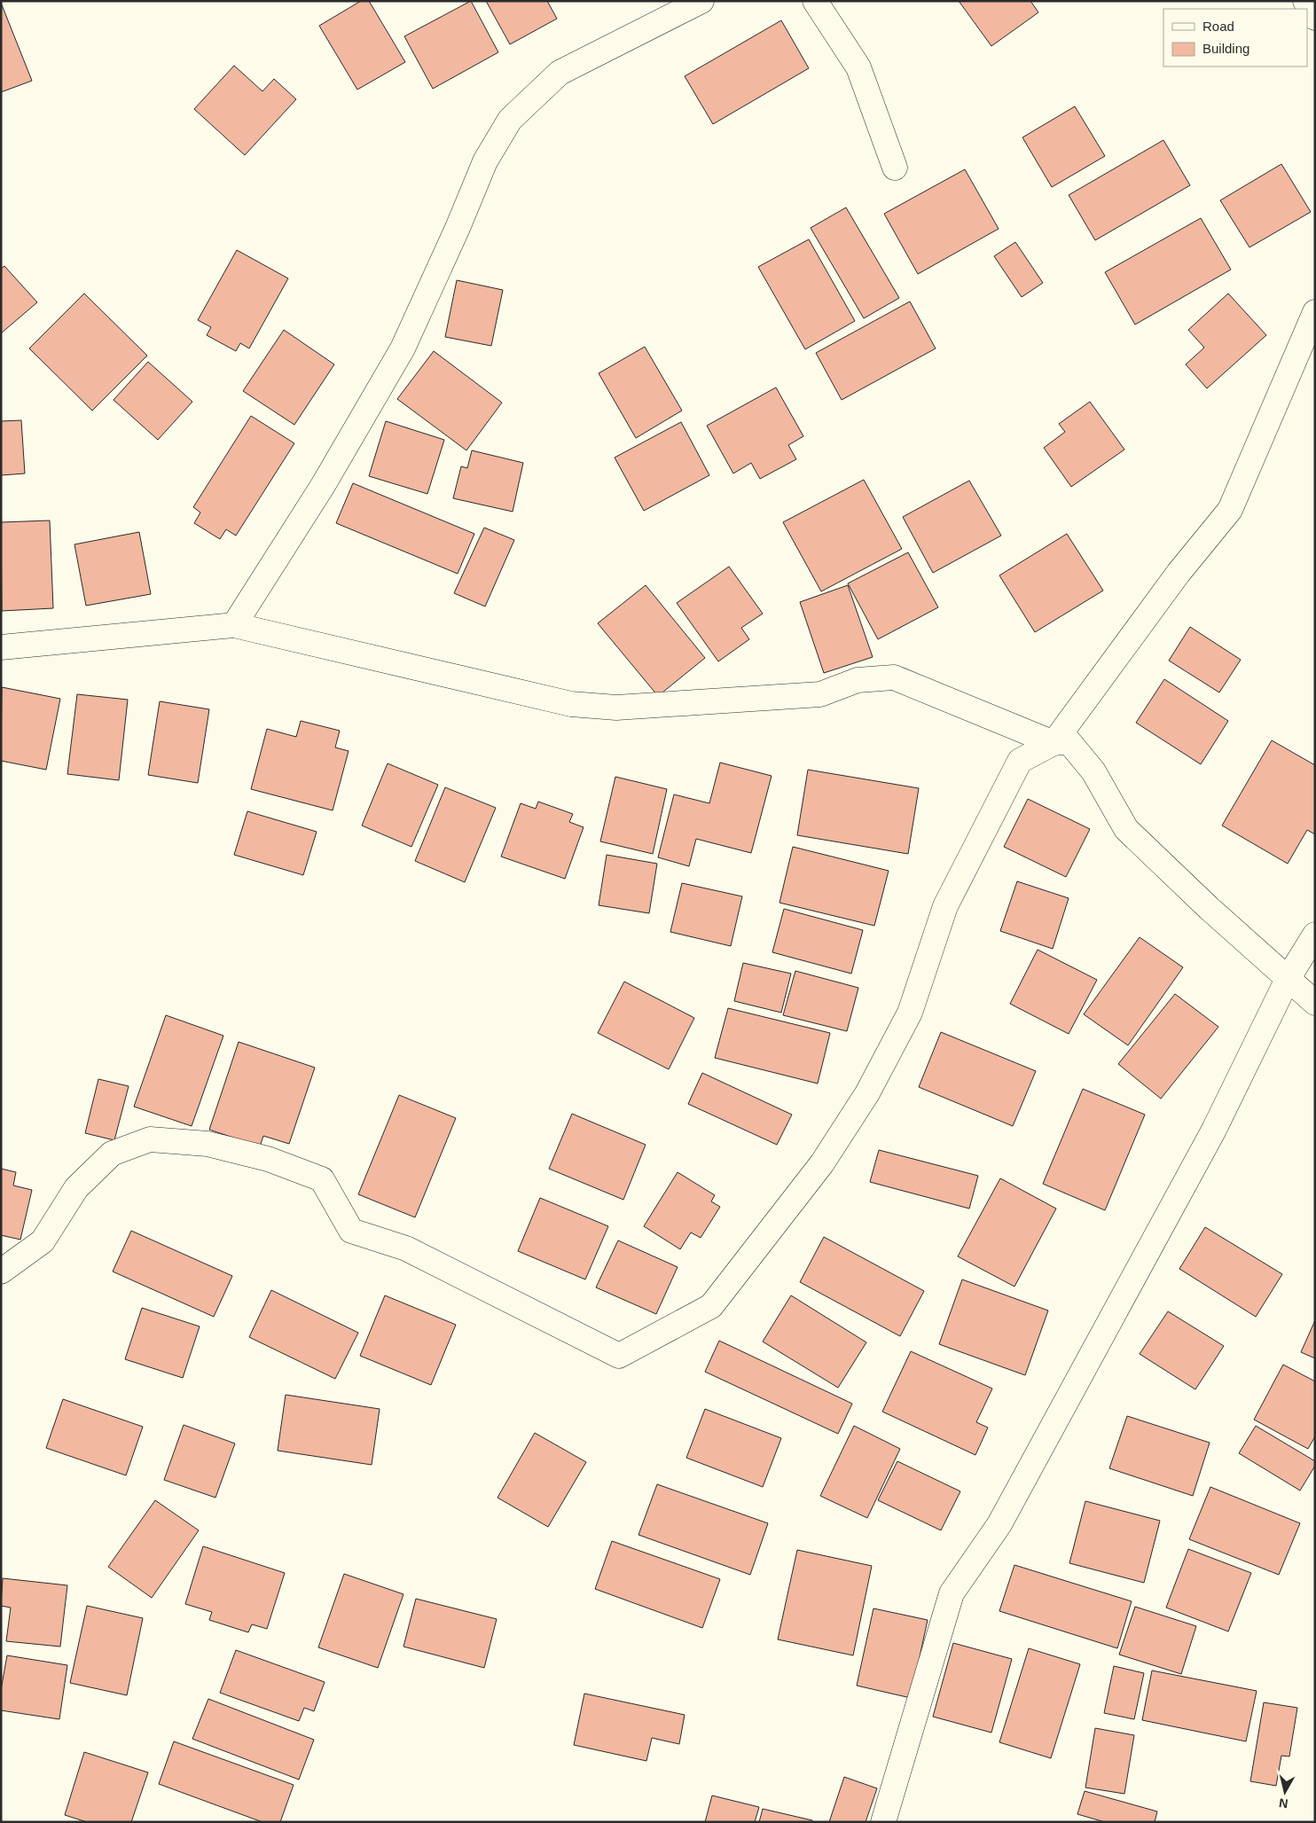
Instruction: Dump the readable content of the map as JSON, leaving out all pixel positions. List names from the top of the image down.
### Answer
{
  "legend": ["Road", "Building"],
  "north": "bottom"
}
